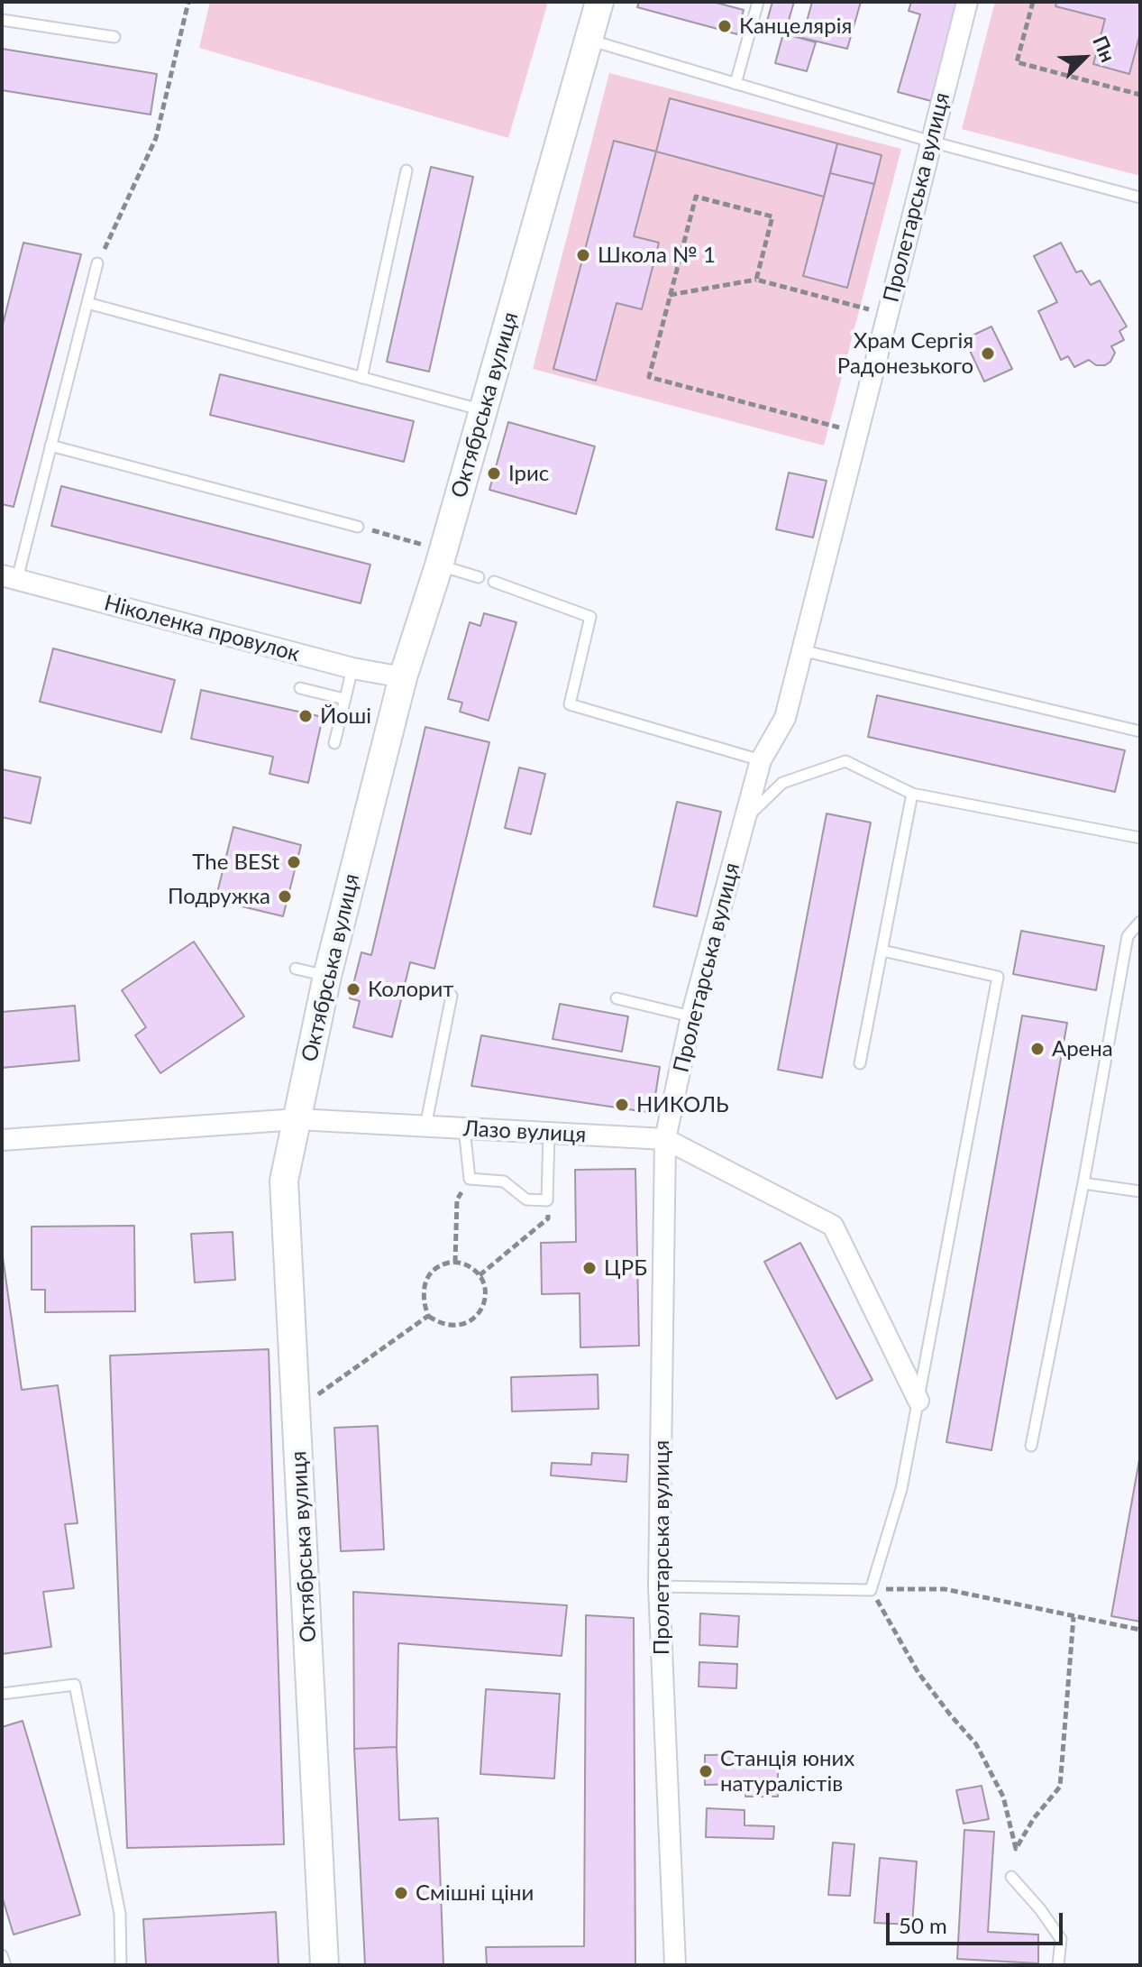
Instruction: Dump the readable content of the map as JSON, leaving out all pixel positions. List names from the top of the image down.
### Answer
{
  "streets": {
    "main road": ["Октябрська вулиця"],
    "street": ["Пролетарська вулиця", "Ніколенка провулок", "Лазо вулиця"]
  },
  "crossings": [
    ["Пролетарська вулиця", "Лазо вулиця"],
    ["Октябрська вулиця", "Ніколенка провулок"],
    ["Октябрська вулиця", "Лазо вулиця"]
  ],
  "places": [
    "Канцелярія",
    "Школа № 1",
    "Храм Сергія Радонезького",
    "Ірис",
    "Йоші",
    "The BESt",
    "Подружка",
    "Колорит",
    "Арена",
    "НИКОЛЬ",
    "ЦРБ",
    "Станція юних натуралістів",
    "Смішні ціни"
  ],
  "scale_bar": "50 m",
  "north": "top right"
}
